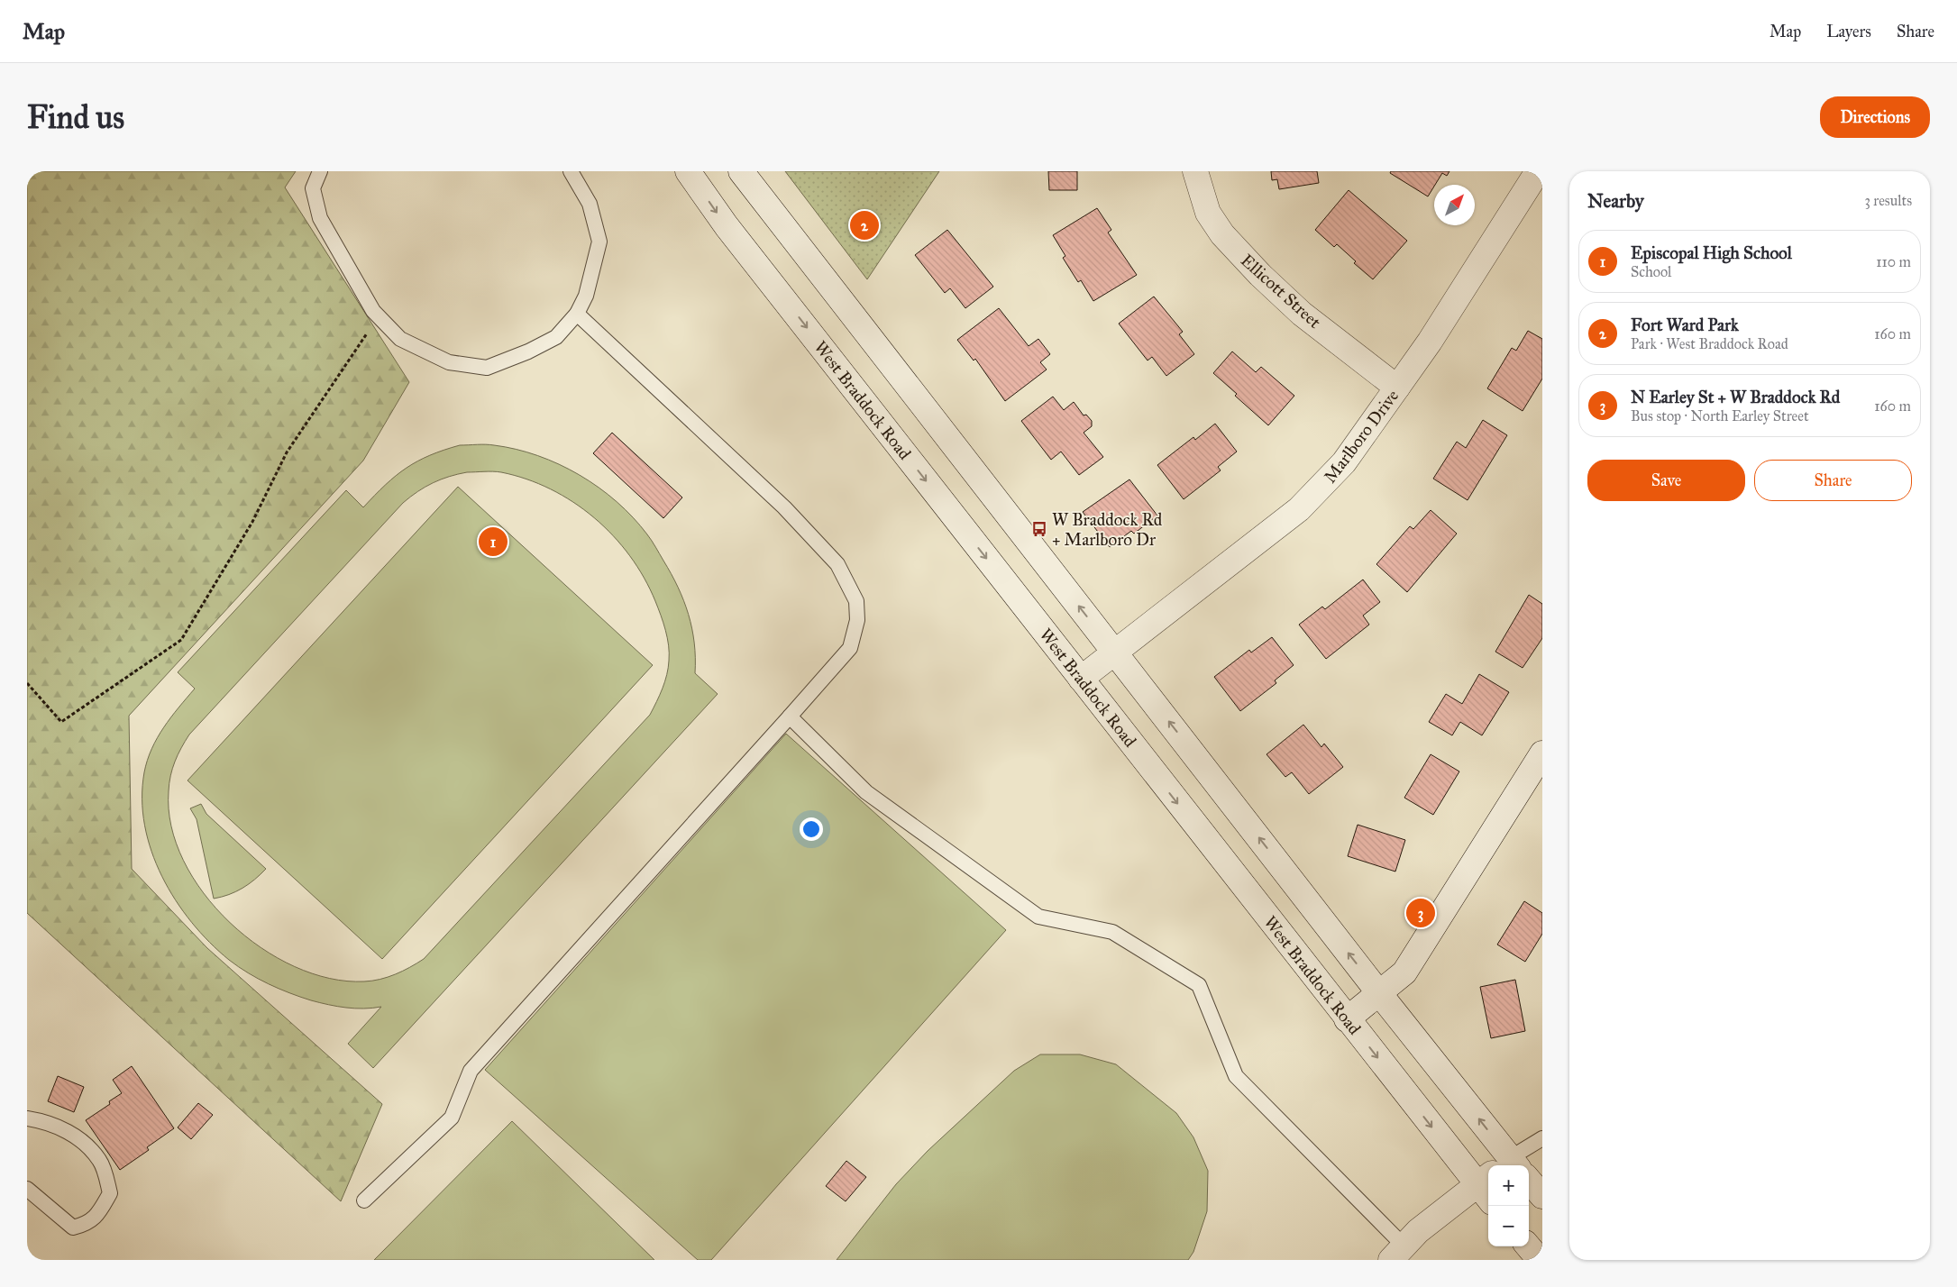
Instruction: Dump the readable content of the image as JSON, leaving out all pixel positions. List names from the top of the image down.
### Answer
{
  "streets": {
    "main road": ["Ellicott Street", "West Braddock Road", "Marlboro Drive"]
  },
  "crossings": [
    ["Ellicott Street", "Marlboro Drive"],
    ["West Braddock Road", "Marlboro Drive"]
  ],
  "places": {
    "bus stop": ["W Braddock Rd + Marlboro Dr"]
  },
  "north": "top right",
  "page": {
    "header": "Map",
    "nav": ["Map", "Layers", "Share"],
    "buttons": [
      "Directions",
      ["Save", "Share"]
    ],
    "title": "Find us",
    "heading": ["Nearby", "3 results"],
    "pins": ["2", "1", "3"],
    "list": [
      {
        "mark": "1",
        "name": "Episcopal High School",
        "note": "School",
        "value": "110 m"
      },
      {
        "mark": "2",
        "name": "Fort Ward Park",
        "note": "Park · West Braddock Road",
        "value": "160 m"
      },
      {
        "mark": "3",
        "name": "N Earley St + W Braddock Rd",
        "note": "Bus stop · North Earley Street",
        "value": "160 m"
      }
    ],
    "map_buttons": ["+", "−"]
  }
}
